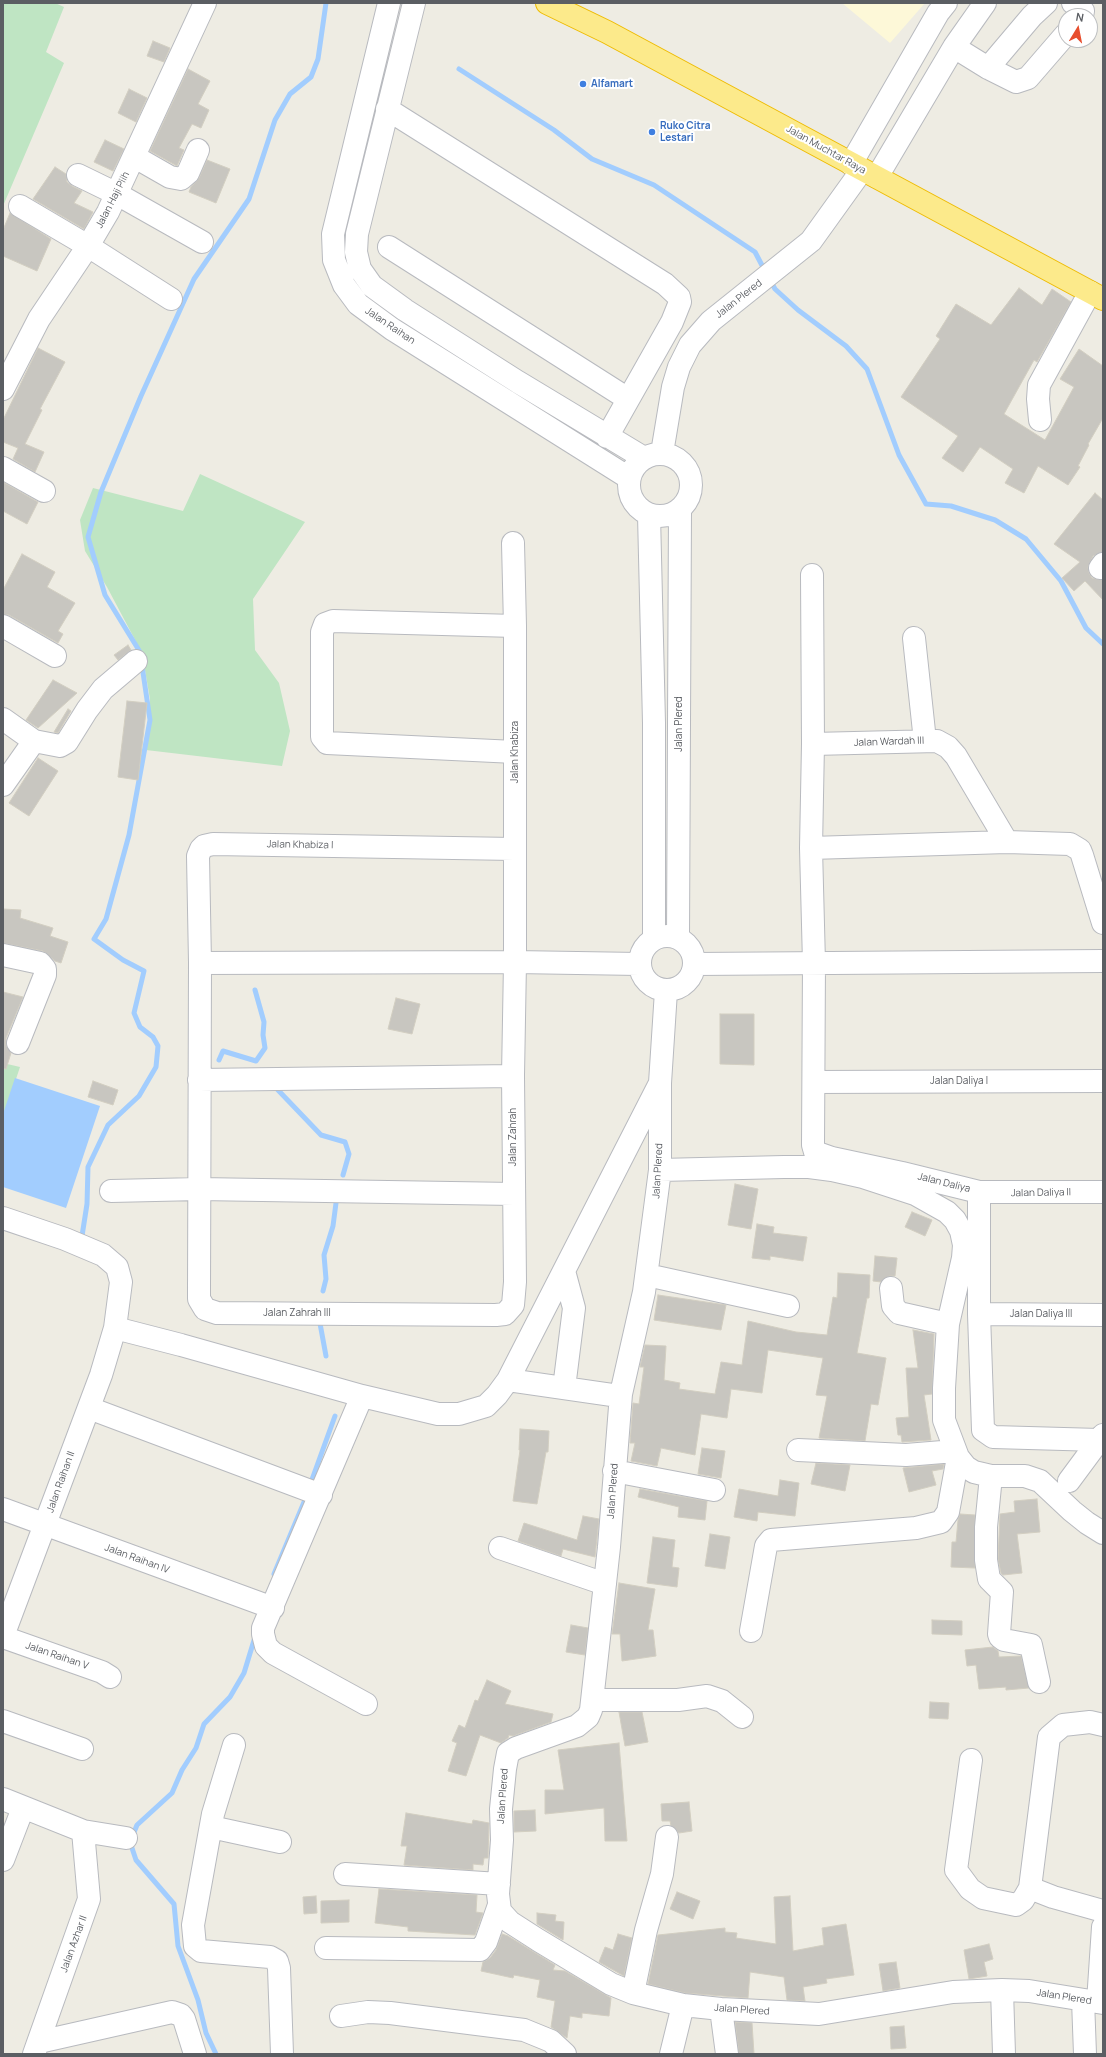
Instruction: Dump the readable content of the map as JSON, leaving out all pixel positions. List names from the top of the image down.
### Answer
{
  "streets": {
    "highway": ["Jalan Muchtar Raya"],
    "street": [
      "Jalan Haji Piih",
      "Jalan Plered",
      "Jalan Raihan",
      "Jalan Wardah III",
      "Jalan Khabiza",
      "Jalan Khabiza I",
      "Jalan Daliya I",
      "Jalan Zahrah",
      "Jalan Daliya",
      "Jalan Daliya II",
      "Jalan Zahrah III",
      "Jalan Daliya III",
      "Jalan Raihan II",
      "Jalan Raihan IV",
      "Jalan Raihan V",
      "Jalan Azhar II"
    ]
  },
  "crossings": [
    ["Jalan Muchtar Raya", "Jalan Plered"],
    ["Jalan Plered", "Jalan Raihan"],
    ["Jalan Wardah III", "Jalan Daliya"],
    ["Jalan Khabiza", "Jalan Khabiza I"],
    ["Jalan Khabiza", "Jalan Zahrah"],
    ["Jalan Khabiza I", "Jalan Zahrah III"],
    ["Jalan Daliya I", "Jalan Daliya"],
    ["Jalan Zahrah", "Jalan Zahrah III"],
    ["Jalan Daliya", "Jalan Daliya II"],
    ["Jalan Daliya", "Jalan Daliya III"],
    ["Jalan Raihan II", "Jalan Raihan IV"],
    ["Jalan Raihan II", "Jalan Raihan V"]
  ],
  "places": ["Alfamart", "Ruko Citra Lestari"],
  "north": "top"
}
